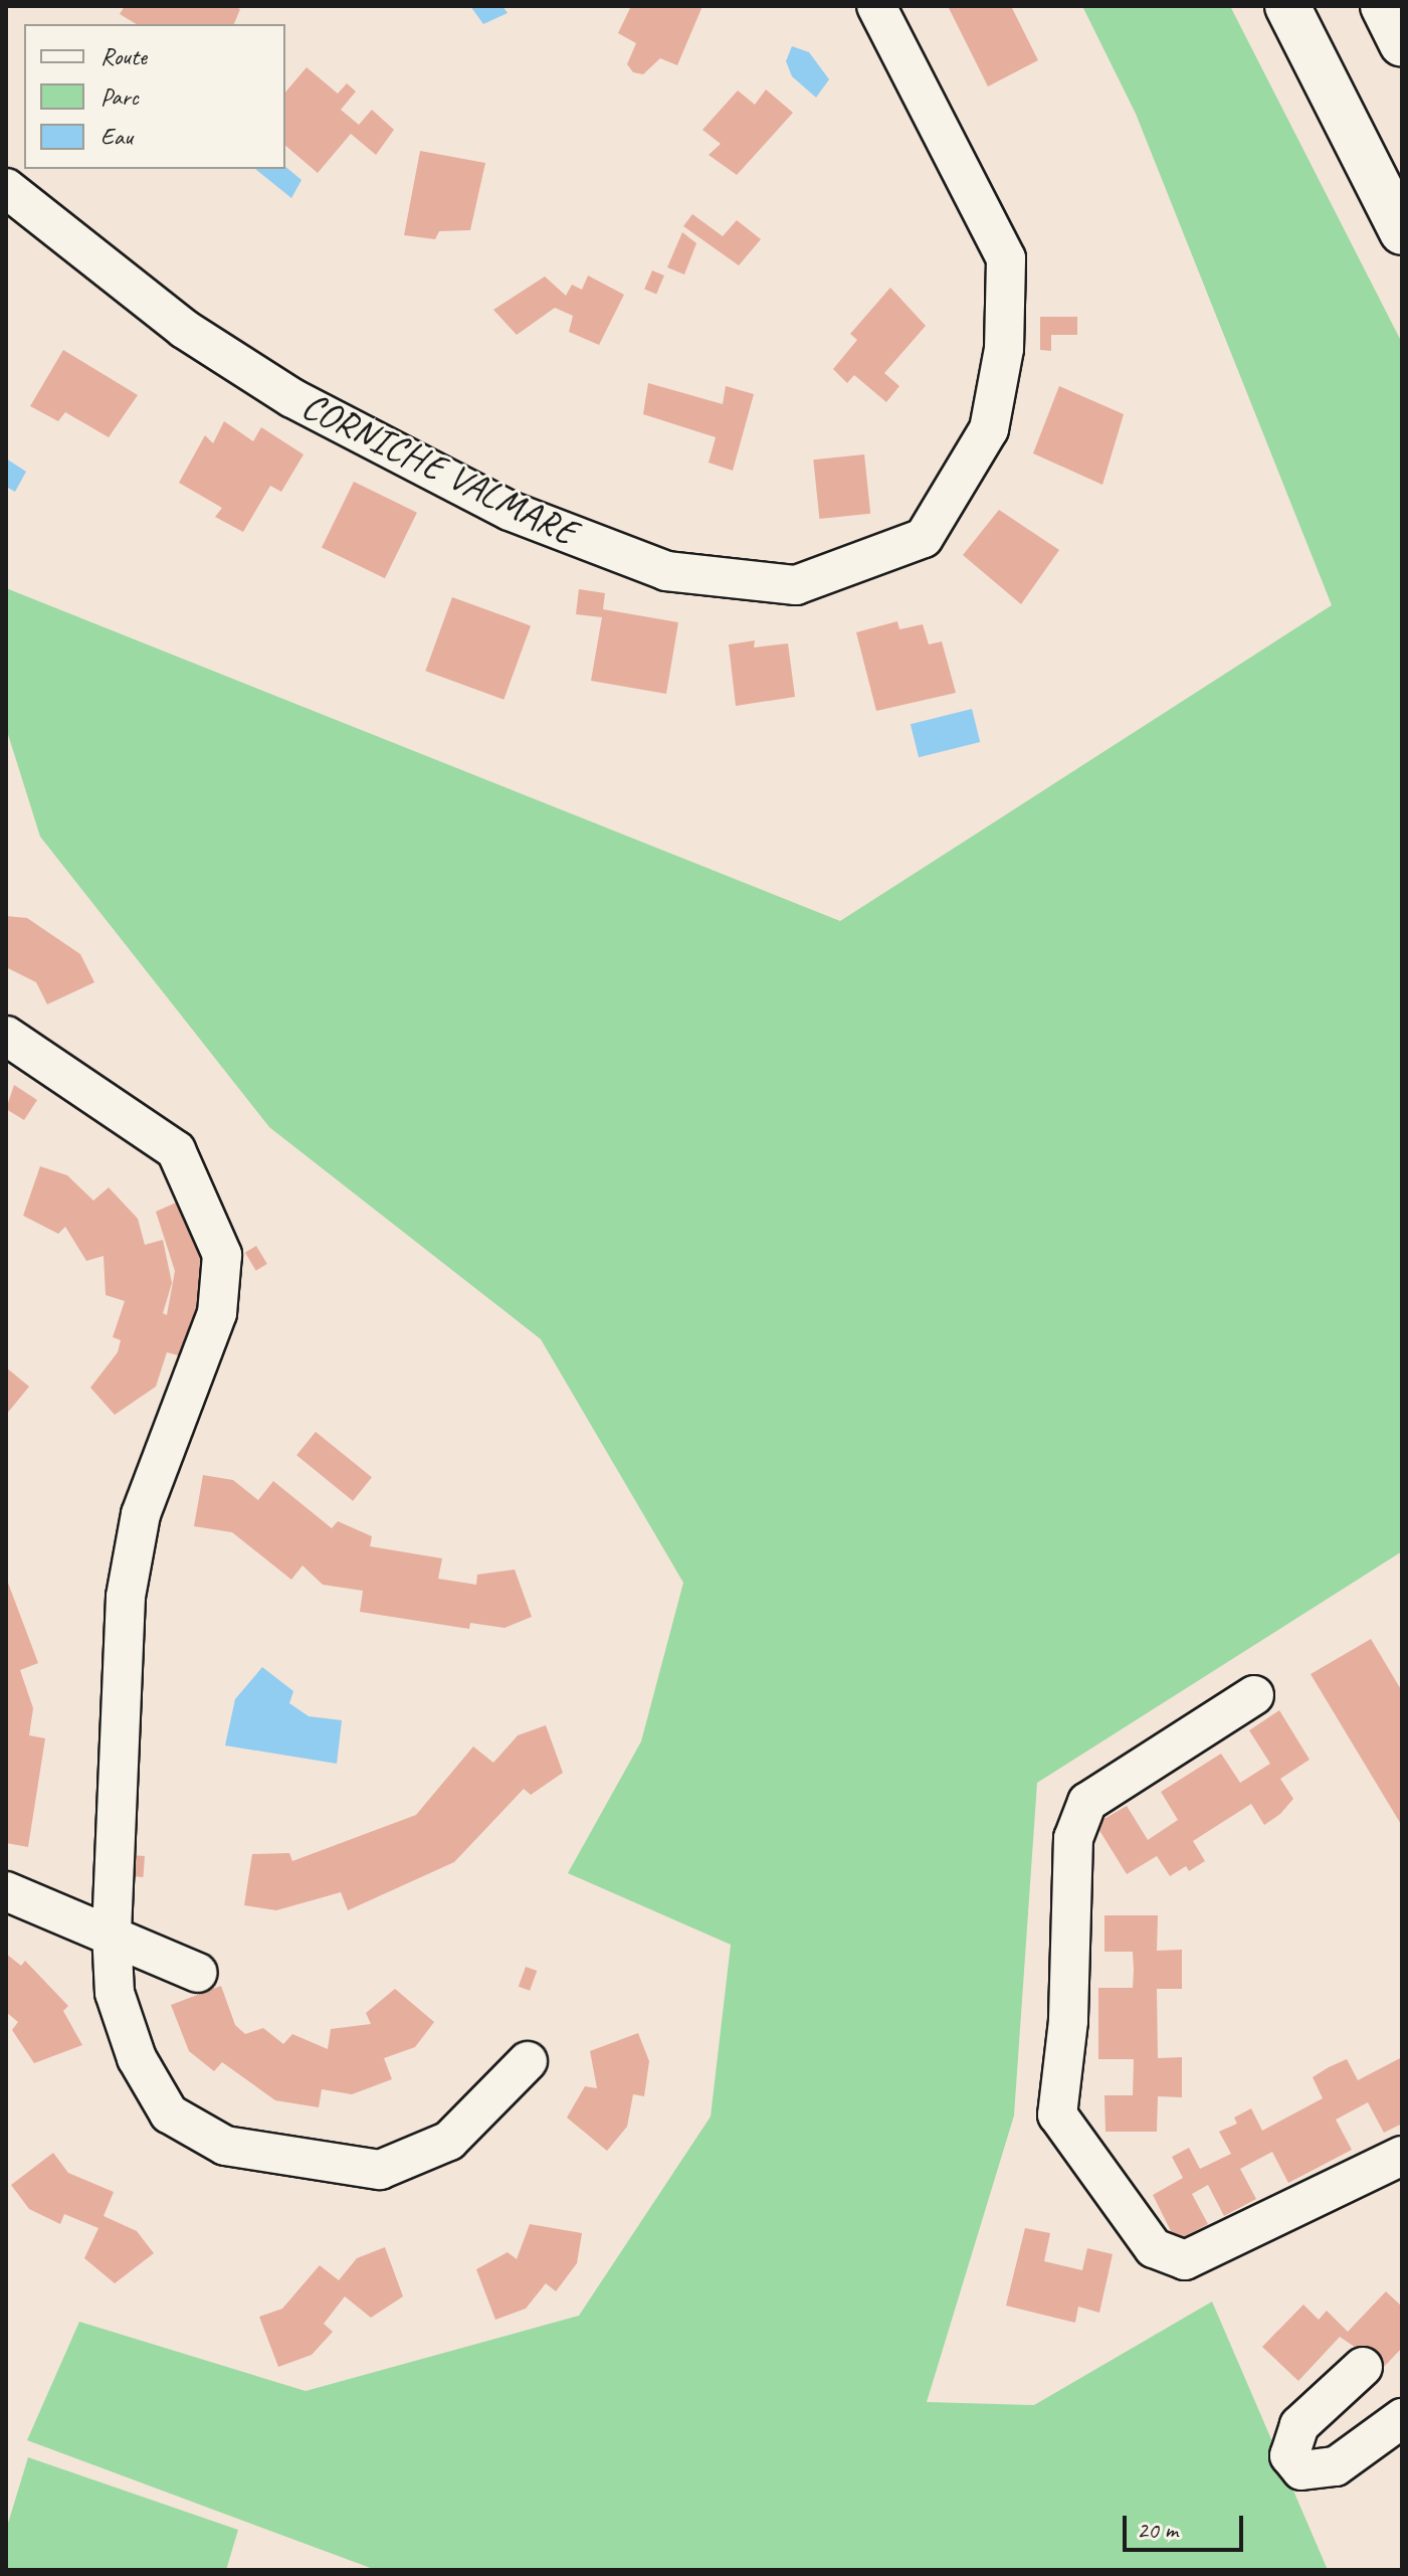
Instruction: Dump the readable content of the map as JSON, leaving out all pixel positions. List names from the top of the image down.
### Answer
{
  "streets": {
    "street": ["CORNICHE VALMARE"]
  },
  "legend": ["Route", "Parc", "Eau"],
  "scale_bar": "20 m"
}
